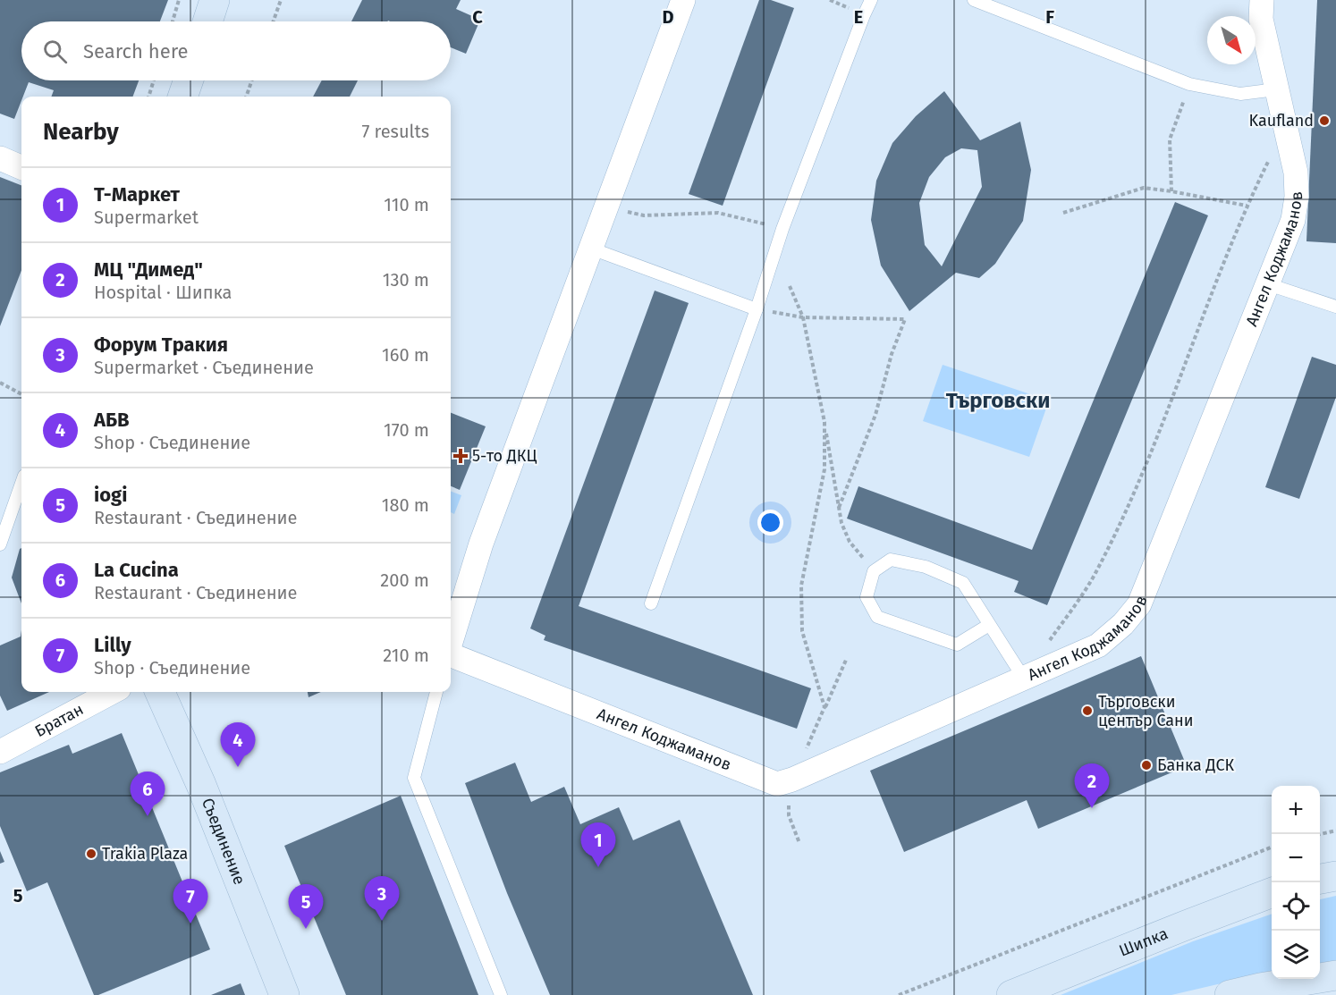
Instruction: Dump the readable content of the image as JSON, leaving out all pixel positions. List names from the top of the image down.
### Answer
{
  "streets": {
    "main road": ["Съединение", "Шипка"],
    "street": ["Ангел Коджаманов", "Братан"]
  },
  "districts": ["Търговски"],
  "places": {
    "other": [
      "Kaufland",
      "Търговски център Сани",
      "Банка ДСК",
      "Trakia Plaza"
    ],
    "health": ["5-то ДКЦ"]
  },
  "north": "bottom right",
  "page": {
    "search": "Search here",
    "heading": ["Nearby", "7 results"],
    "list": [
      {
        "mark": "1",
        "name": "Т-Маркет",
        "note": "Supermarket",
        "value": "110 m"
      },
      {
        "mark": "2",
        "name": "МЦ \"Димед\"",
        "note": "Hospital · Шипка",
        "value": "130 m"
      },
      {
        "mark": "3",
        "name": "Форум Тракия",
        "note": "Supermarket · Съединение",
        "value": "160 m"
      },
      {
        "mark": "4",
        "name": "АБВ",
        "note": "Shop · Съединение",
        "value": "170 m"
      },
      {
        "mark": "5",
        "name": "iogi",
        "note": "Restaurant · Съединение",
        "value": "180 m"
      },
      {
        "mark": "6",
        "name": "La Cucina",
        "note": "Restaurant · Съединение",
        "value": "200 m"
      },
      {
        "mark": "7",
        "name": "Lilly",
        "note": "Shop · Съединение",
        "value": "210 m"
      }
    ],
    "pins": [
      "4",
      "2",
      "6",
      "1",
      "3",
      "7",
      "5"
    ],
    "map_buttons": ["+", "−"]
  },
  "grid": {
    "columns": [
      "C",
      "D",
      "E",
      "F"
    ],
    "rows": ["5"]
  }
}
